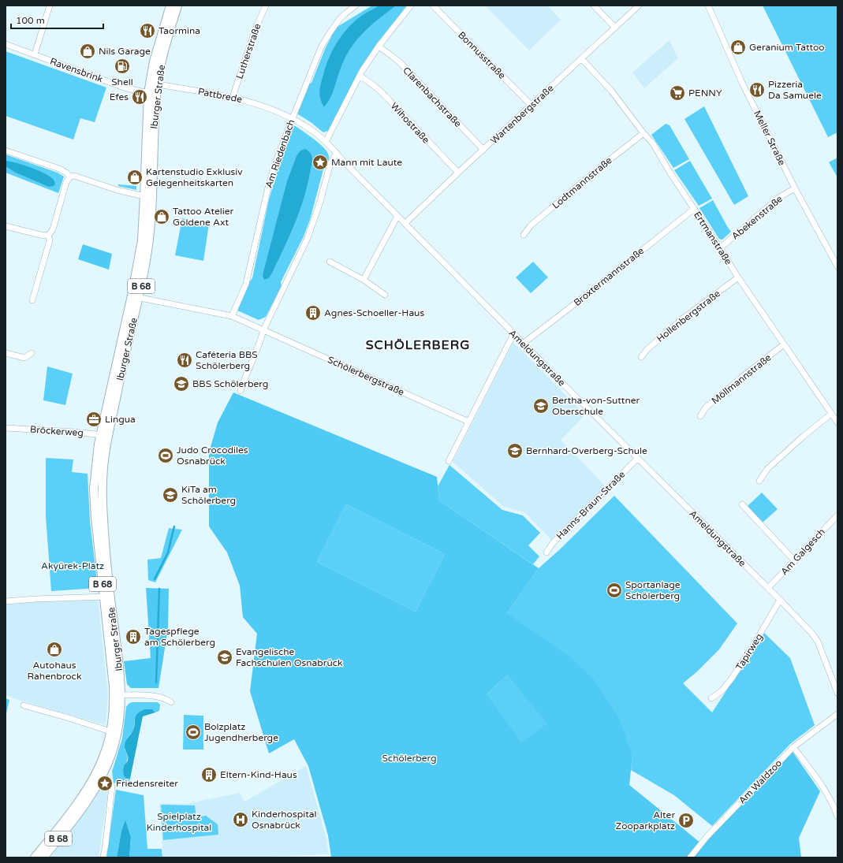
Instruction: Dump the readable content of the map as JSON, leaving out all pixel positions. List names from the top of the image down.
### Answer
{
  "streets": {
    "main road": ["Iburger Straße", "B 68"],
    "street": [
      "Lutherstraße",
      "Bonnusstraße",
      "Ravensbrink",
      "Pattbrede",
      "Clarenbachstraße",
      "Wartenbergstraße",
      "Wihostraße",
      "Meller Straße",
      "Am Riedenbach",
      "Lodtmannstraße",
      "Abekenstraße",
      "Ertmanstraße",
      "Broxtermannstraße",
      "Hollenbergstraße",
      "Ameldungstraße",
      "Schölerbergstraße",
      "Möllmannstraße",
      "Bröckerweg",
      "Hanns-Braun-Straße",
      "Am Galgesch",
      "Tapirweg",
      "Am Waldzoo"
    ]
  },
  "crossings": [
    ["Lutherstraße", "Pattbrede"],
    ["Bonnusstraße", "Wartenbergstraße"],
    ["Ravensbrink", "Iburger Straße"],
    ["Pattbrede", "Iburger Straße"],
    ["Pattbrede", "Am Riedenbach"],
    ["Pattbrede", "Ameldungstraße"],
    ["Iburger Straße", "Schölerbergstraße"],
    ["Iburger Straße", "Bröckerweg"],
    ["Clarenbachstraße", "Wartenbergstraße"],
    ["Wartenbergstraße", "Wihostraße"],
    ["Wartenbergstraße", "Ertmanstraße"],
    ["Wartenbergstraße", "Ameldungstraße"],
    ["Meller Straße", "Abekenstraße"],
    ["Am Riedenbach", "Ameldungstraße"],
    ["Am Riedenbach", "Schölerbergstraße"],
    ["Lodtmannstraße", "Ertmanstraße"],
    ["Abekenstraße", "Ertmanstraße"],
    ["Ertmanstraße", "Broxtermannstraße"],
    ["Ertmanstraße", "Hollenbergstraße"],
    ["Ertmanstraße", "Möllmannstraße"],
    ["Broxtermannstraße", "Ameldungstraße"],
    ["Ameldungstraße", "Hanns-Braun-Straße"],
    ["Ameldungstraße", "Am Galgesch"],
    ["Ameldungstraße", "Tapirweg"]
  ],
  "districts": ["SCHÖLERBERG"],
  "parks": ["Akyürek-Platz", "Schölerberg", "Spielplatz Kinderhospital"],
  "places": {
    "restaurant": [
      "Taormina",
      "Pizzeria Da Samuele",
      "Efes",
      "Caféteria BBS Schölerberg"
    ],
    "shop": [
      "Geranium Tattoo",
      "Nils Garage",
      "Kartenstudio Exklusiv Gelegenheitskarten",
      "Tattoo Atelier Goldene Axt",
      "Autohaus Rahenbrock"
    ],
    "fuel station": ["Shell"],
    "supermarket": ["PENNY"],
    "place": ["Mann mit Laute", "Friedensreiter"],
    "building": ["Agnes-Schoeller-Haus", "Tagespflege am Schölerberg", "Eltern-Kind-Haus"],
    "school or university": [
      "BBS Schölerberg",
      "Bertha-von-Suttner Oberschule",
      "Bernhard-Overberg-Schule",
      "KiTa am Schölerberg",
      "Evangelische Fachschulen Osnabrück"
    ],
    "office": ["Lingua"],
    "sports": ["Judo Crocodiles Osnabrück", "Sportanlage Schölerberg", "Bolzplatz Jugendherberge"],
    "hospital": ["Kinderhospital Osnabrück"],
    "parking": ["Alter Zooparkplatz"]
  },
  "scale_bar": "100 m"
}
